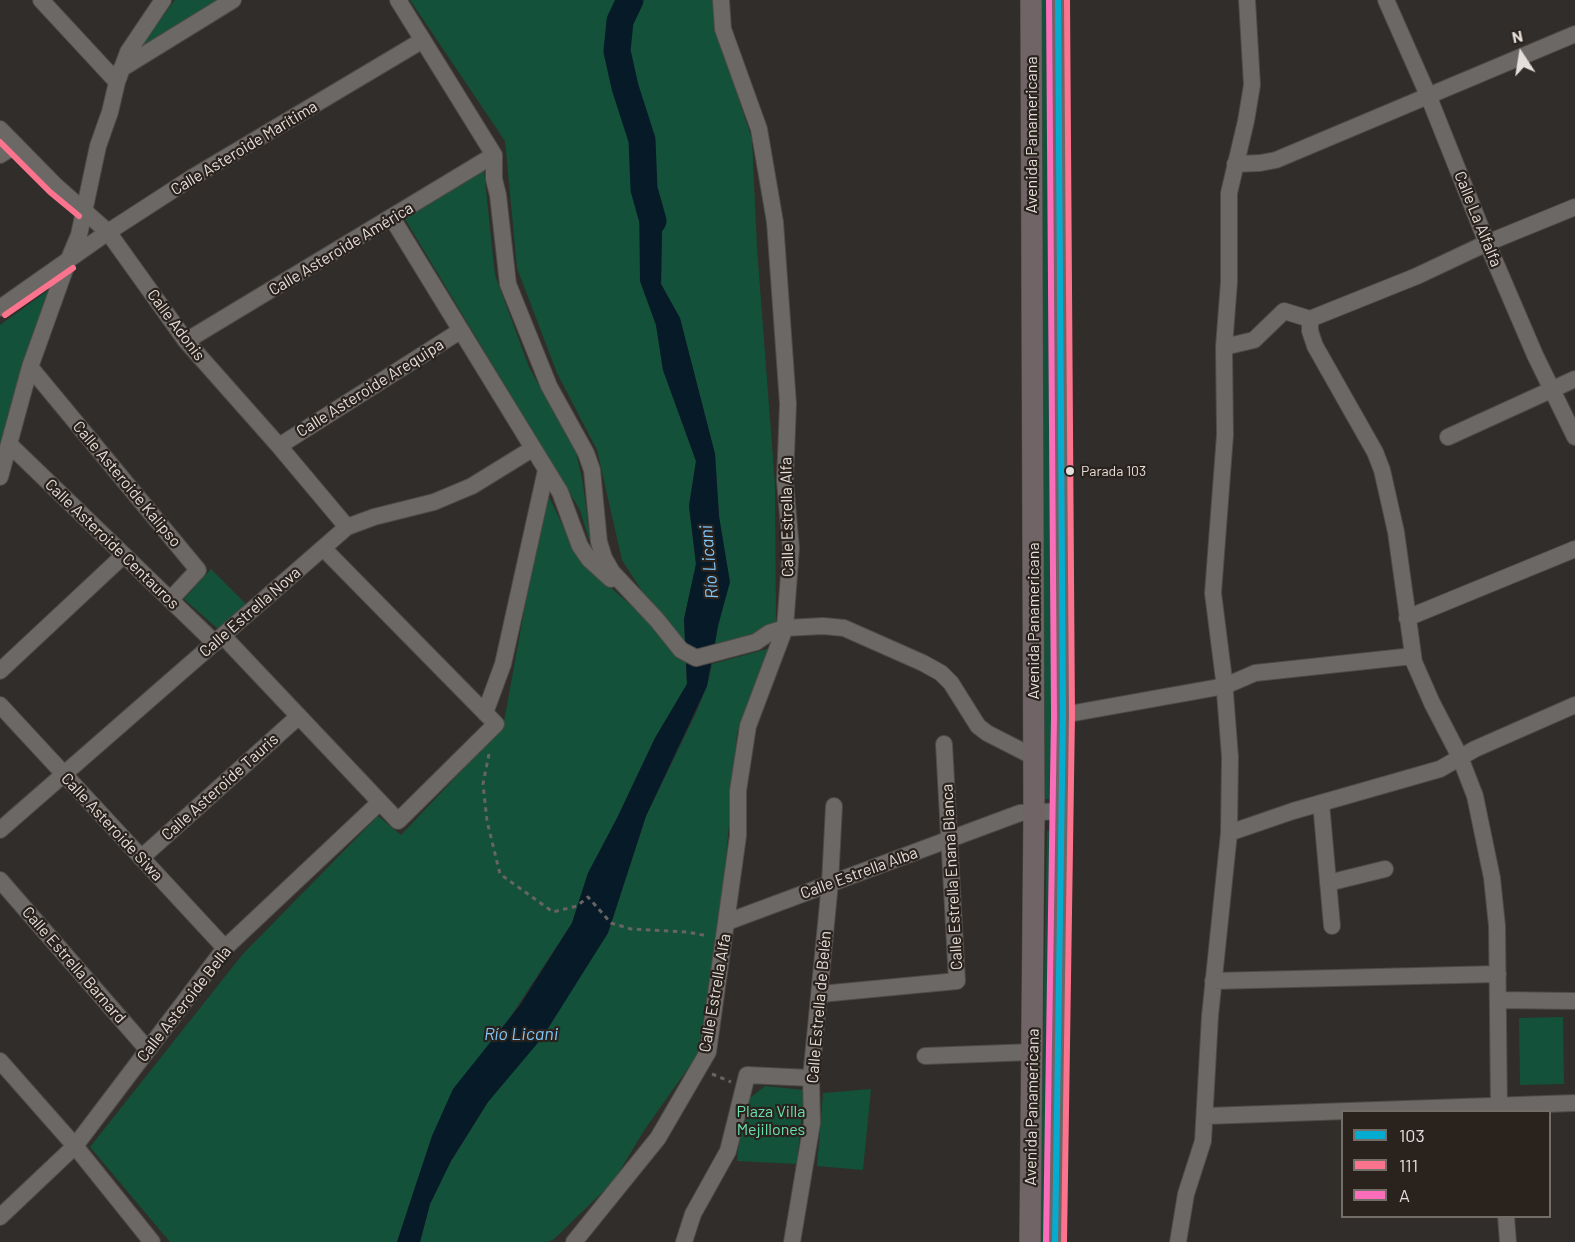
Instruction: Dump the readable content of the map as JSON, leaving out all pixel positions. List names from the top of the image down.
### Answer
{
  "streets": {
    "main road": ["Avenida Panamericana"],
    "street": [
      "Calle Asteroide Marítima",
      "Calle La Alfalfa",
      "Calle Asteroide América",
      "Calle Adonis",
      "Calle Asteroide Arequipa",
      "Calle Asteroide Kalipso",
      "Calle Estrella Alfa",
      "Calle Asteroide Centauros",
      "Calle Estrella Nova",
      "Calle Asteroide Tauris",
      "Calle Asteroide Siwa",
      "Calle Estrella Alba",
      "Calle Estrella Enana Blanca",
      "Calle Estrella Barnard",
      "Calle Asteroide Bella",
      "Calle Estrella de Belén"
    ]
  },
  "crossings": [
    ["Avenida Panamericana", "Calle Estrella Alba"],
    ["Calle Asteroide Marítima", "Calle Adonis"],
    ["Calle Asteroide América", "Calle Adonis"],
    ["Calle Adonis", "Calle Asteroide Arequipa"],
    ["Calle Adonis", "Calle Estrella Nova"],
    ["Calle Asteroide Kalipso", "Calle Asteroide Centauros"],
    ["Calle Estrella Alfa", "Calle Estrella Alba"],
    ["Calle Asteroide Centauros", "Calle Estrella Nova"],
    ["Calle Asteroide Centauros", "Calle Asteroide Tauris"],
    ["Calle Asteroide Centauros", "Calle Asteroide Bella"],
    ["Calle Estrella Nova", "Calle Asteroide Siwa"],
    ["Calle Asteroide Tauris", "Calle Asteroide Siwa"],
    ["Calle Asteroide Siwa", "Calle Asteroide Bella"],
    ["Calle Estrella Alba", "Calle Estrella Enana Blanca"],
    ["Calle Estrella Alba", "Calle Estrella de Belén"],
    ["Calle Estrella Enana Blanca", "Calle Estrella de Belén"],
    ["Calle Estrella Barnard", "Calle Asteroide Bella"]
  ],
  "water": ["Río Licani"],
  "parks": ["Plaza Villa Mejillones"],
  "places": ["Parada 103"],
  "lines": ["transit line 103", "transit line 111", "transit line A"],
  "legend": ["103", "111", "A"],
  "north": "top"
}
